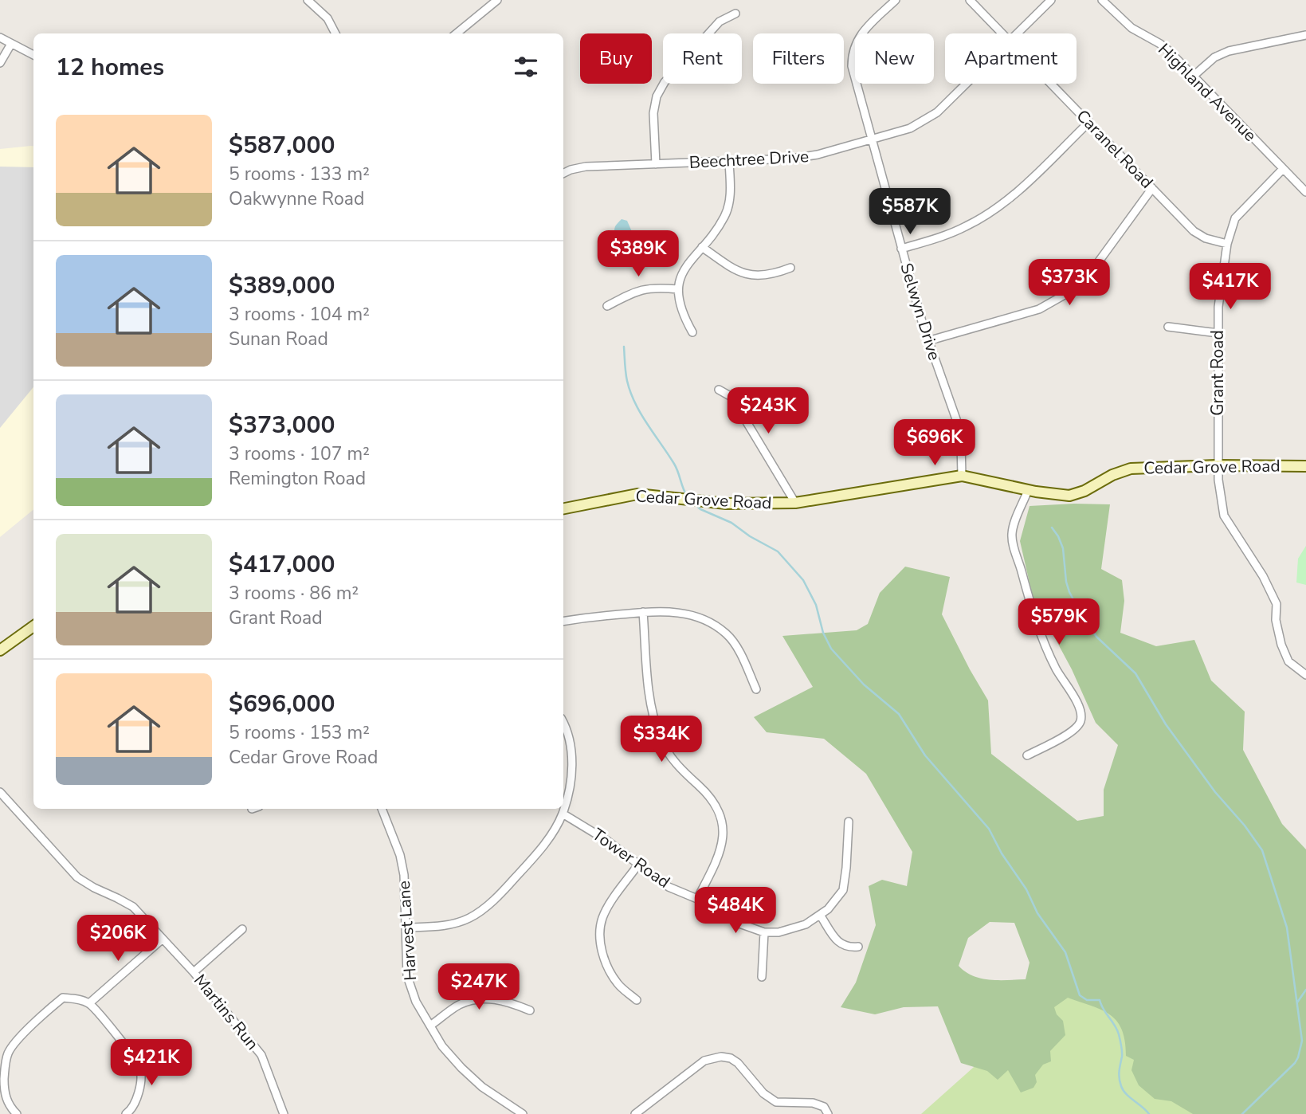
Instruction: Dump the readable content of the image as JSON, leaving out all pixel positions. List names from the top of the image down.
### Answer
{
  "streets": {
    "street": [
      "Highland Avenue",
      "Caranel Road",
      "Beechtree Drive",
      "Selwyn Drive",
      "Grant Road",
      "Cedar Grove Road",
      "Tower Road",
      "Harvest Lane",
      "Martins Run"
    ]
  },
  "crossings": [
    ["Highland Avenue", "Grant Road"],
    ["Caranel Road", "Grant Road"],
    ["Beechtree Drive", "Selwyn Drive"],
    ["Selwyn Drive", "Cedar Grove Road"],
    ["Grant Road", "Cedar Grove Road"]
  ],
  "page": {
    "chip": [
      "Buy",
      "Rent",
      "Filters",
      "New",
      "Apartment"
    ],
    "heading": "12 homes",
    "list": [
      {
        "name": "$587,000",
        "note": "5 rooms · 133 m² · Oakwynne Road"
      },
      {
        "name": "$389,000",
        "note": "3 rooms · 104 m² · Sunan Road"
      },
      {
        "name": "$373,000",
        "note": "3 rooms · 107 m² · Remington Road"
      },
      {
        "name": "$417,000",
        "note": "3 rooms · 86 m² · Grant Road"
      },
      {
        "name": "$696,000",
        "note": "5 rooms · 153 m² · Cedar Grove Road"
      }
    ],
    "price": [
      "$587K",
      "$389K",
      "$373K",
      "$417K",
      "$243K",
      "$696K",
      "$579K",
      "$334K",
      "$484K",
      "$206K",
      "$247K",
      "$421K"
    ]
  }
}
